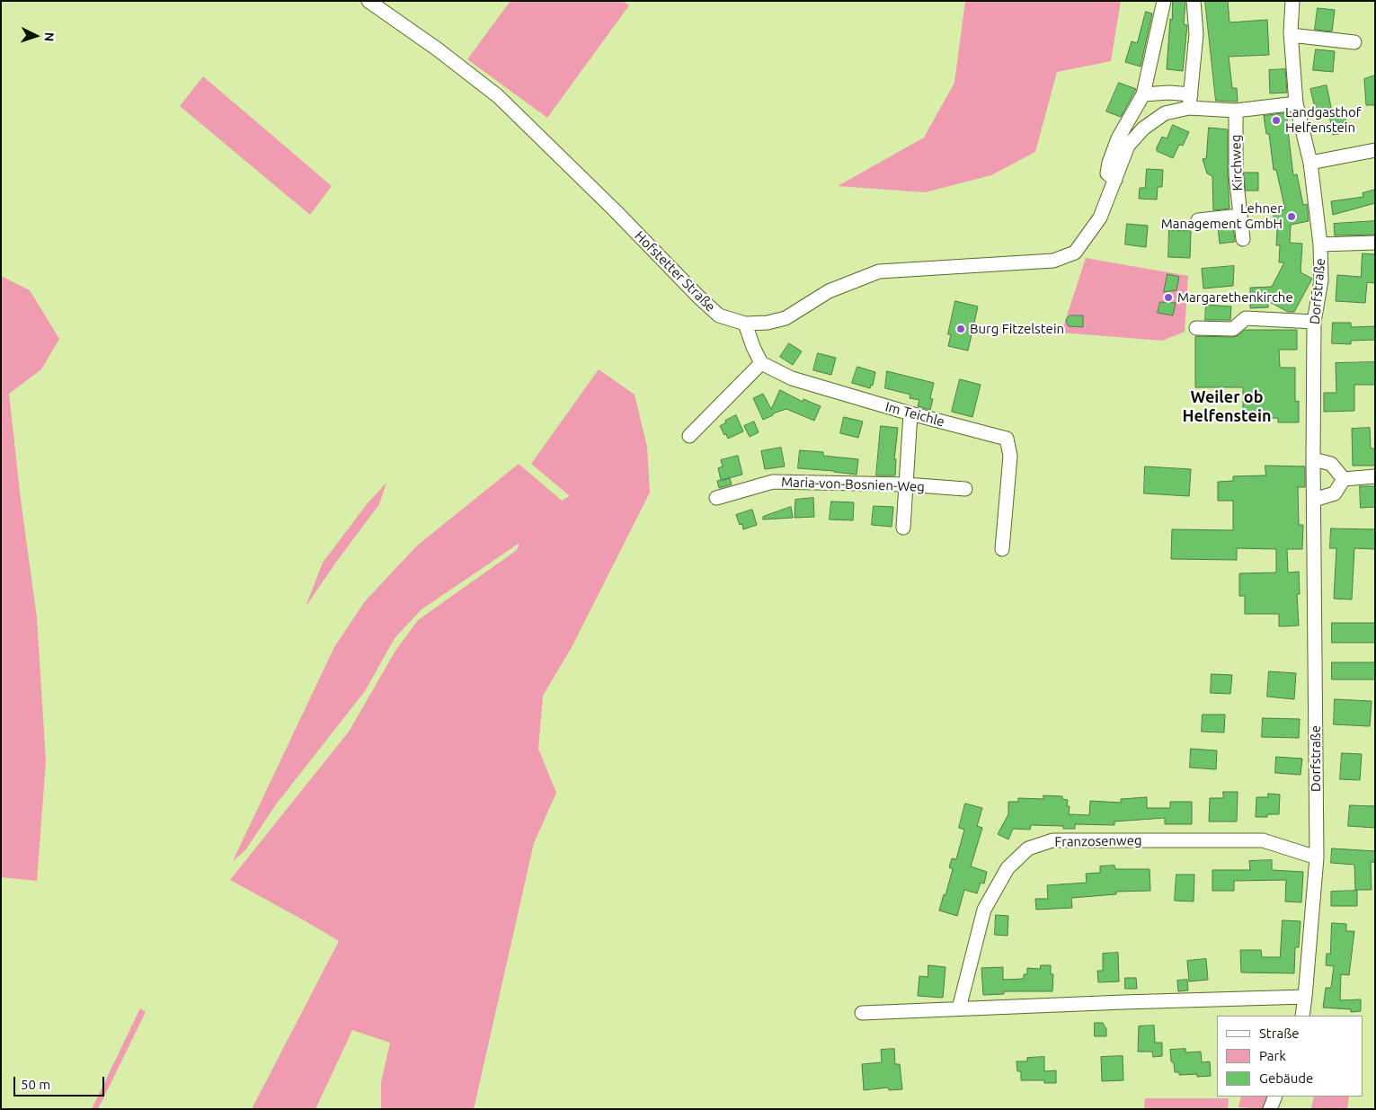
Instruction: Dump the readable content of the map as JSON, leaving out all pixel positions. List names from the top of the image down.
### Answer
{
  "streets": {
    "street": [
      "Kirchweg",
      "Hofstetter Straße",
      "Dorfstraße",
      "Im Teichle",
      "Maria-von-Bosnien-Weg",
      "Franzosenweg"
    ]
  },
  "crossings": [
    ["Kirchweg", "Hofstetter Straße"],
    ["Hofstetter Straße", "Dorfstraße"],
    ["Dorfstraße", "Franzosenweg"]
  ],
  "districts": ["Weiler ob Helfenstein"],
  "places": [
    "Landgasthof Helfenstein",
    "Lehner Management GmbH",
    "Margarethenkirche",
    "Burg Fitzelstein"
  ],
  "legend": ["Straße", "Park", "Gebäude"],
  "scale_bar": "50 m",
  "north": "right"
}
